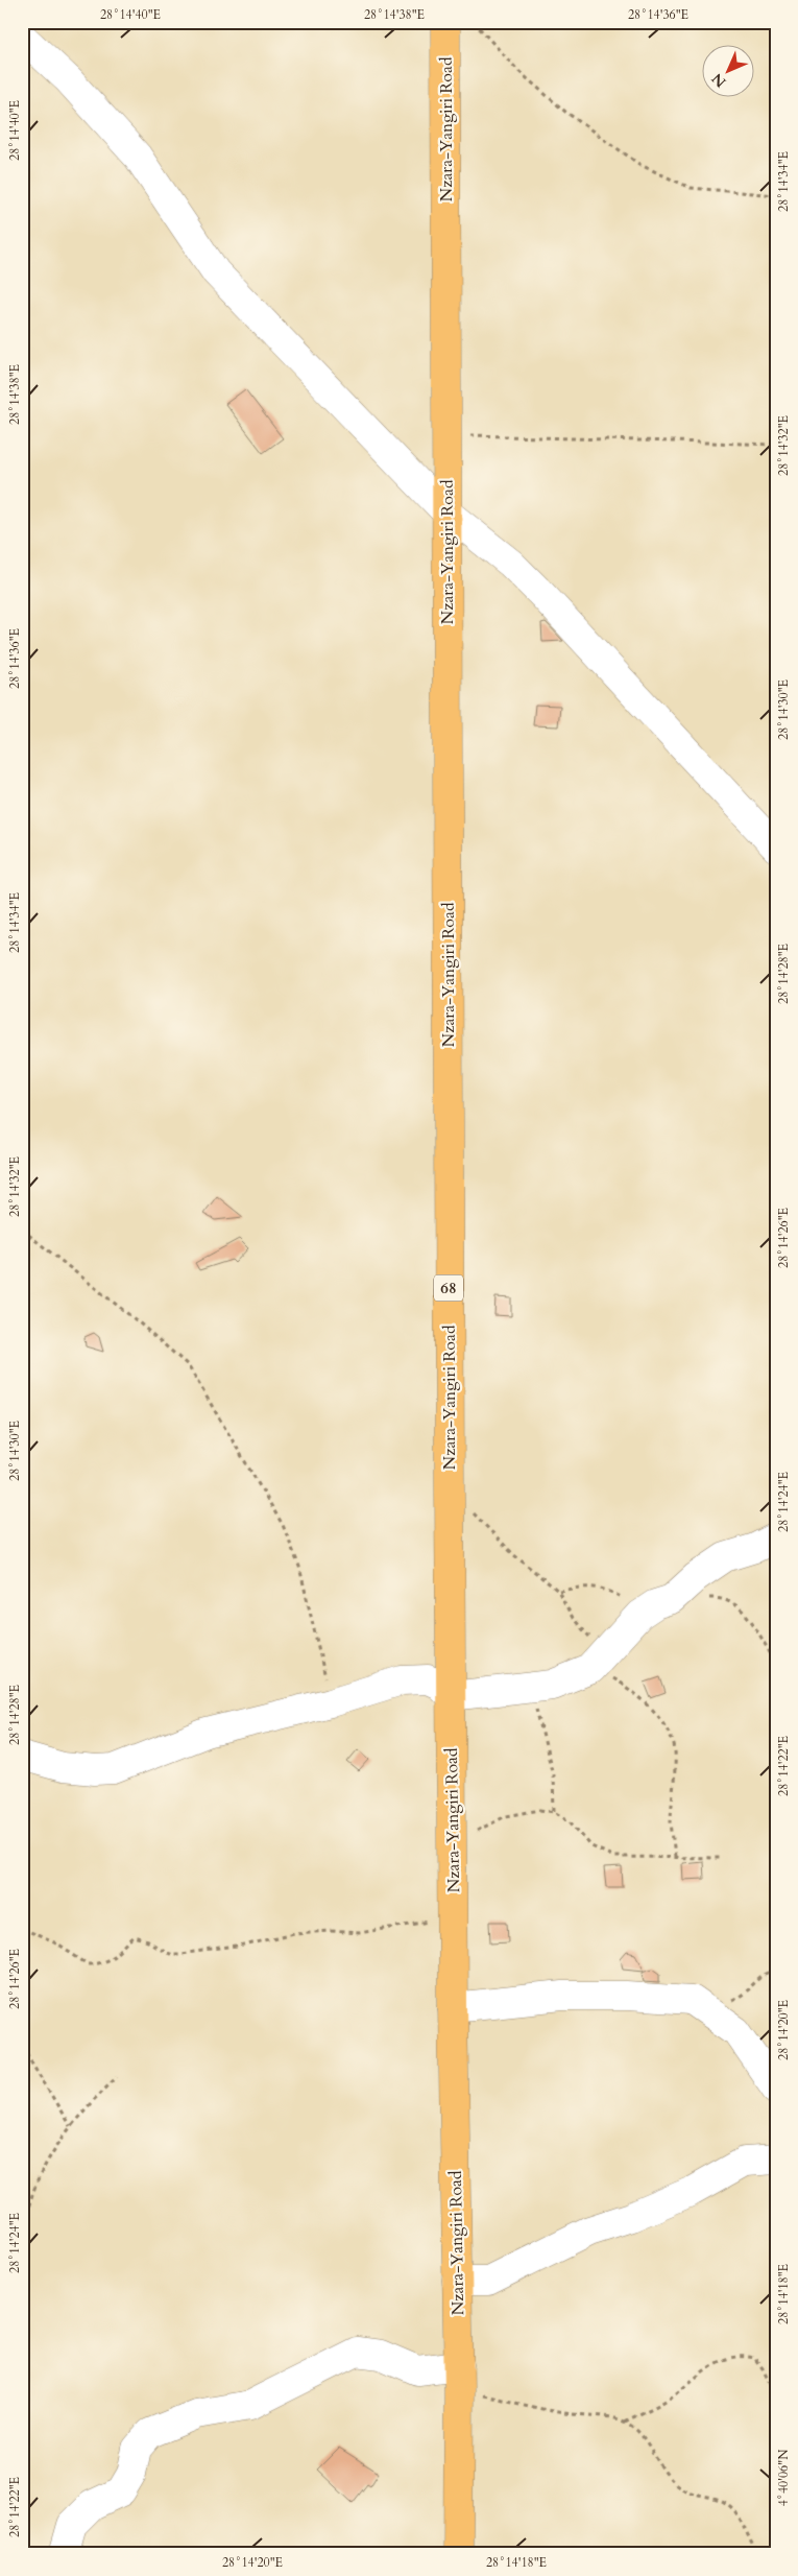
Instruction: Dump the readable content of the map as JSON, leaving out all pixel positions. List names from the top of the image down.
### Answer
{
  "streets": {
    "main road": ["Nzara-Yangiri Road", "68"]
  },
  "north": "bottom left",
  "coordinates": [
    "28°14'40\"E",
    "28°14'38\"E",
    "28°14'36\"E",
    "28°14'34\"E",
    "28°14'32\"E",
    "28°14'30\"E",
    "28°14'28\"E",
    "28°14'26\"E",
    "28°14'24\"E",
    "28°14'22\"E",
    "28°14'20\"E",
    "28°14'18\"E",
    "4°40'06\"N"
  ]
}
